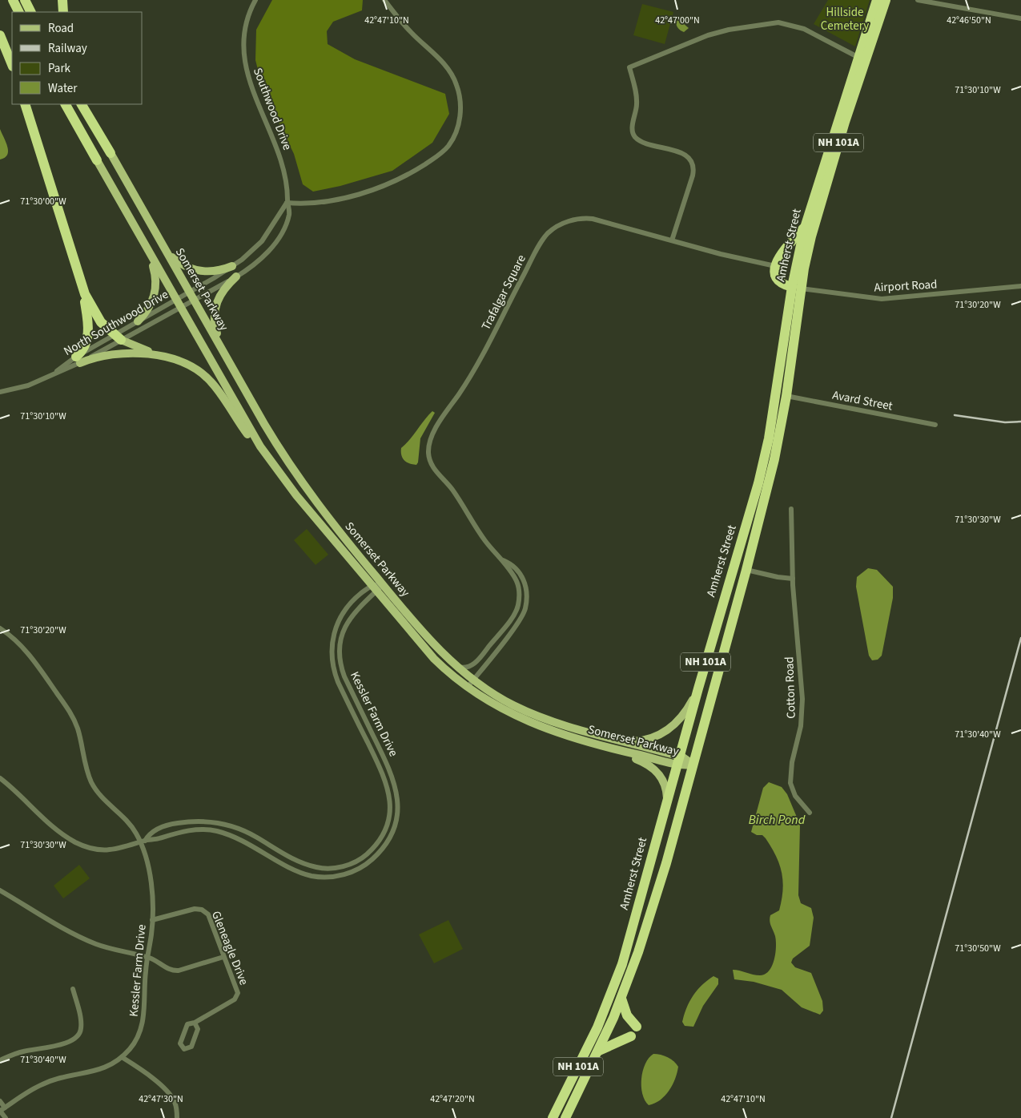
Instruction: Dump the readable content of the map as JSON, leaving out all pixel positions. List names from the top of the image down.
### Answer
{
  "streets": {
    "highway": ["NH 101A", "Amherst Street"],
    "main road": ["Somerset Parkway"],
    "street": [
      "Southwood Drive",
      "Airport Road",
      "Trafalgar Square",
      "North Southwood Drive",
      "Avard Street",
      "Cotton Road",
      "Kessler Farm Drive",
      "Gleneagle Drive"
    ]
  },
  "crossings": [
    ["Southwood Drive", "Somerset Parkway"],
    ["Southwood Drive", "North Southwood Drive"],
    ["Amherst Street", "Airport Road"],
    ["Amherst Street", "Somerset Parkway"],
    ["Amherst Street", "Avard Street"],
    ["Somerset Parkway", "Trafalgar Square"],
    ["Somerset Parkway", "North Southwood Drive"],
    ["Somerset Parkway", "Kessler Farm Drive"],
    ["Kessler Farm Drive", "Gleneagle Drive"]
  ],
  "water": ["Birch Pond"],
  "parks": ["Hillside Cemetery"],
  "legend": [
    "Road",
    "Railway",
    "Park",
    "Water"
  ],
  "coordinates": [
    "42°47'10\"N",
    "42°47'00\"N",
    "42°46'50\"N",
    "71°30'10\"W",
    "71°30'00\"W",
    "71°30'20\"W",
    "71°30'30\"W",
    "71°30'40\"W",
    "71°30'50\"W",
    "42°47'30\"N",
    "42°47'20\"N"
  ]
}
